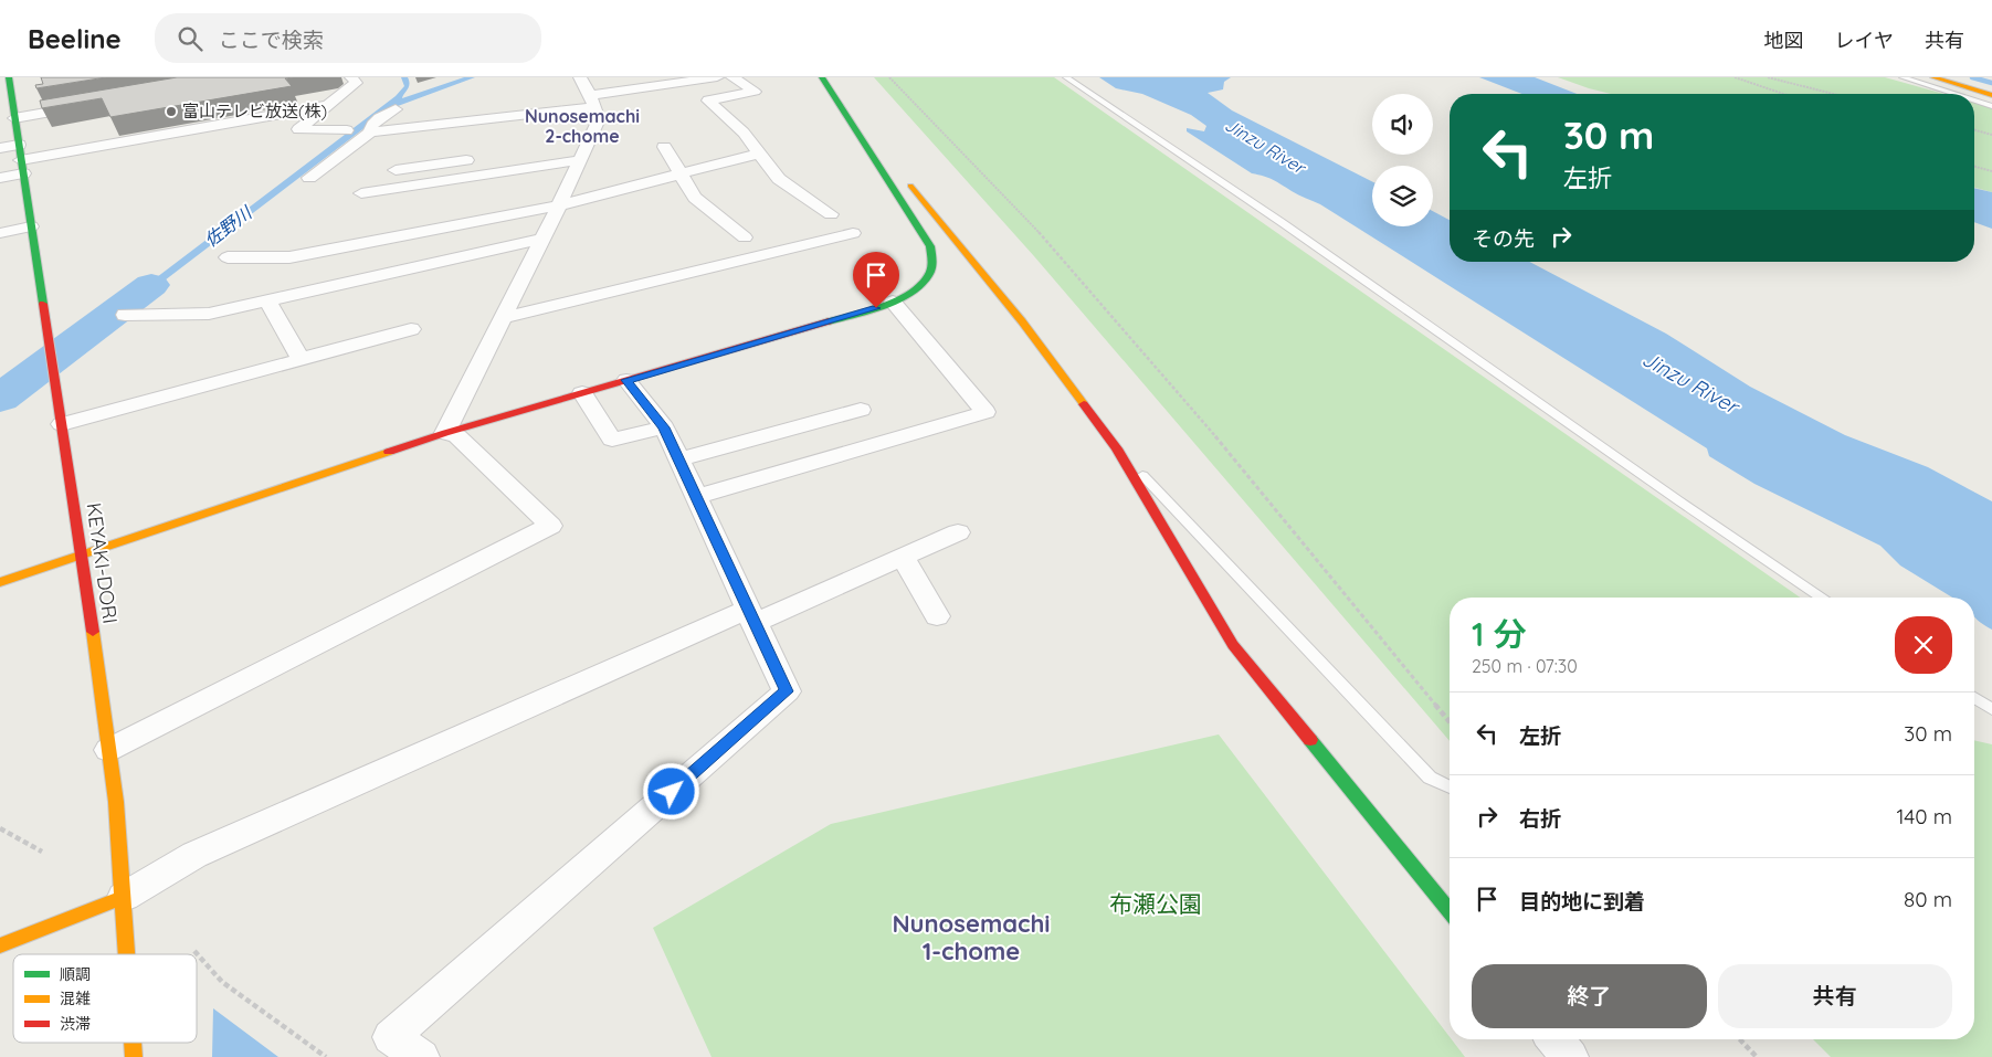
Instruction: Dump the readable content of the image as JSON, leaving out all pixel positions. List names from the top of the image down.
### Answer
{
  "streets": {
    "street": ["KEYAKI-DORI"]
  },
  "districts": ["Nunosemachi 2-chome", "Nunosemachi 1-chome"],
  "water": ["Jinzu River", "佐野川"],
  "parks": ["布瀬公園"],
  "places": ["富山テレビ放送(株)"],
  "legend": ["順調", "混雑", "渋滞"],
  "page": {
    "header": "Beeline",
    "search": "ここで検索",
    "nav": ["地図", "レイヤ", "共有"],
    "turn": ["30 m", "左折"],
    "then": "その先",
    "heading": ["1 分", "250 m · 07:30"],
    "list": [
      {
        "name": "左折",
        "value": "30 m"
      },
      {
        "name": "右折",
        "value": "140 m"
      },
      {
        "name": "目的地に到着",
        "value": "80 m"
      }
    ],
    "buttons": ["終了", "共有"]
  }
}
